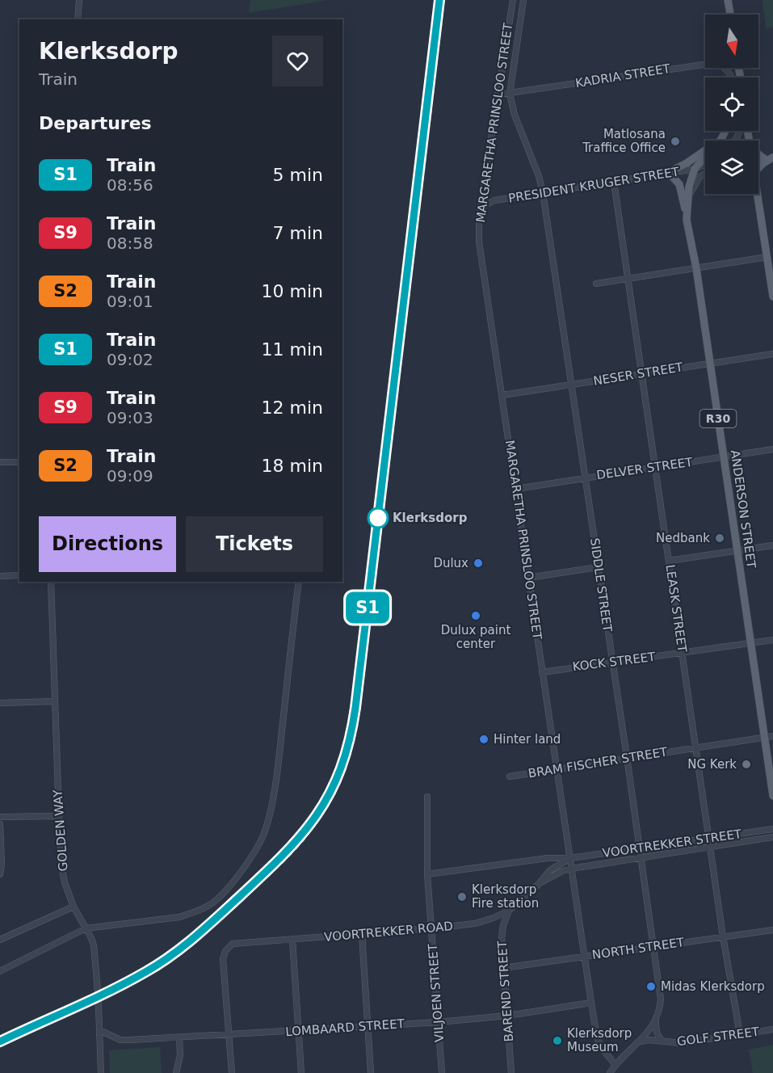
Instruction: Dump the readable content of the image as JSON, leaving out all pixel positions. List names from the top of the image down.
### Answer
{
  "streets": {
    "main road": ["R30", "ANDERSON STREET"],
    "street": [
      "KADRIA STREET",
      "MARGARETHA PRINSLOO STREET",
      "PRESIDENT KRUGER STREET",
      "NESER STREET",
      "DELVER STREET",
      "SIDDLE STREET",
      "LEASK STREET",
      "KOCK STREET",
      "BRAM FISCHER STREET",
      "GOLDEN WAY",
      "VOORTREKKER STREET",
      "VOORTREKKER ROAD",
      "NORTH STREET",
      "BAREND STREET",
      "VILJOEN STREET",
      "LOMBAARD STREET",
      "GOLF STREET"
    ]
  },
  "crossings": [
    ["KADRIA STREET", "MARGARETHA PRINSLOO STREET"],
    ["KADRIA STREET", "SIDDLE STREET"],
    ["MARGARETHA PRINSLOO STREET", "PRESIDENT KRUGER STREET"],
    ["MARGARETHA PRINSLOO STREET", "NESER STREET"],
    ["MARGARETHA PRINSLOO STREET", "DELVER STREET"],
    ["MARGARETHA PRINSLOO STREET", "SIDDLE STREET"],
    ["MARGARETHA PRINSLOO STREET", "KOCK STREET"],
    ["MARGARETHA PRINSLOO STREET", "BRAM FISCHER STREET"],
    ["MARGARETHA PRINSLOO STREET", "VOORTREKKER STREET"],
    ["MARGARETHA PRINSLOO STREET", "VOORTREKKER ROAD"],
    ["MARGARETHA PRINSLOO STREET", "NORTH STREET"],
    ["MARGARETHA PRINSLOO STREET", "LOMBAARD STREET"],
    ["PRESIDENT KRUGER STREET", "R30"],
    ["PRESIDENT KRUGER STREET", "ANDERSON STREET"],
    ["PRESIDENT KRUGER STREET", "SIDDLE STREET"],
    ["PRESIDENT KRUGER STREET", "LEASK STREET"],
    ["NESER STREET", "ANDERSON STREET"],
    ["NESER STREET", "SIDDLE STREET"],
    ["NESER STREET", "LEASK STREET"],
    ["R30", "ANDERSON STREET"],
    ["DELVER STREET", "ANDERSON STREET"],
    ["DELVER STREET", "SIDDLE STREET"],
    ["DELVER STREET", "LEASK STREET"],
    ["ANDERSON STREET", "KOCK STREET"],
    ["ANDERSON STREET", "BRAM FISCHER STREET"],
    ["SIDDLE STREET", "KOCK STREET"],
    ["SIDDLE STREET", "BRAM FISCHER STREET"],
    ["SIDDLE STREET", "VOORTREKKER STREET"],
    ["SIDDLE STREET", "NORTH STREET"],
    ["SIDDLE STREET", "GOLF STREET"],
    ["LEASK STREET", "KOCK STREET"],
    ["LEASK STREET", "BRAM FISCHER STREET"],
    ["LEASK STREET", "VOORTREKKER STREET"],
    ["LEASK STREET", "NORTH STREET"],
    ["LEASK STREET", "GOLF STREET"],
    ["GOLDEN WAY", "LOMBAARD STREET"],
    ["VOORTREKKER STREET", "VOORTREKKER ROAD"],
    ["VOORTREKKER STREET", "VILJOEN STREET"],
    ["VOORTREKKER ROAD", "BAREND STREET"],
    ["VOORTREKKER ROAD", "VILJOEN STREET"],
    ["VOORTREKKER ROAD", "LOMBAARD STREET"],
    ["NORTH STREET", "BAREND STREET"],
    ["BAREND STREET", "LOMBAARD STREET"],
    ["VILJOEN STREET", "LOMBAARD STREET"]
  ],
  "places": [
    "Matlosana Traffice Office",
    "Klerksdorp",
    "Nedbank",
    "Dulux",
    "Dulux paint center",
    "Hinter land",
    "NG Kerk",
    "Klerksdorp Fire station",
    "Midas Klerksdorp",
    "Klerksdorp Museum"
  ],
  "north": "bottom",
  "page": {
    "on_map": "S1",
    "heading": [
      ["Klerksdorp", "Train"],
      "Departures"
    ],
    "list": [
      {
        "mark": "S1",
        "name": "Train",
        "note": "08:56",
        "value": "5 min"
      },
      {
        "mark": "S9",
        "name": "Train",
        "note": "08:58",
        "value": "7 min"
      },
      {
        "mark": "S2",
        "name": "Train",
        "note": "09:01",
        "value": "10 min"
      },
      {
        "mark": "S1",
        "name": "Train",
        "note": "09:02",
        "value": "11 min"
      },
      {
        "mark": "S9",
        "name": "Train",
        "note": "09:03",
        "value": "12 min"
      },
      {
        "mark": "S2",
        "name": "Train",
        "note": "09:09",
        "value": "18 min"
      }
    ],
    "buttons": ["Directions", "Tickets"]
  }
}
